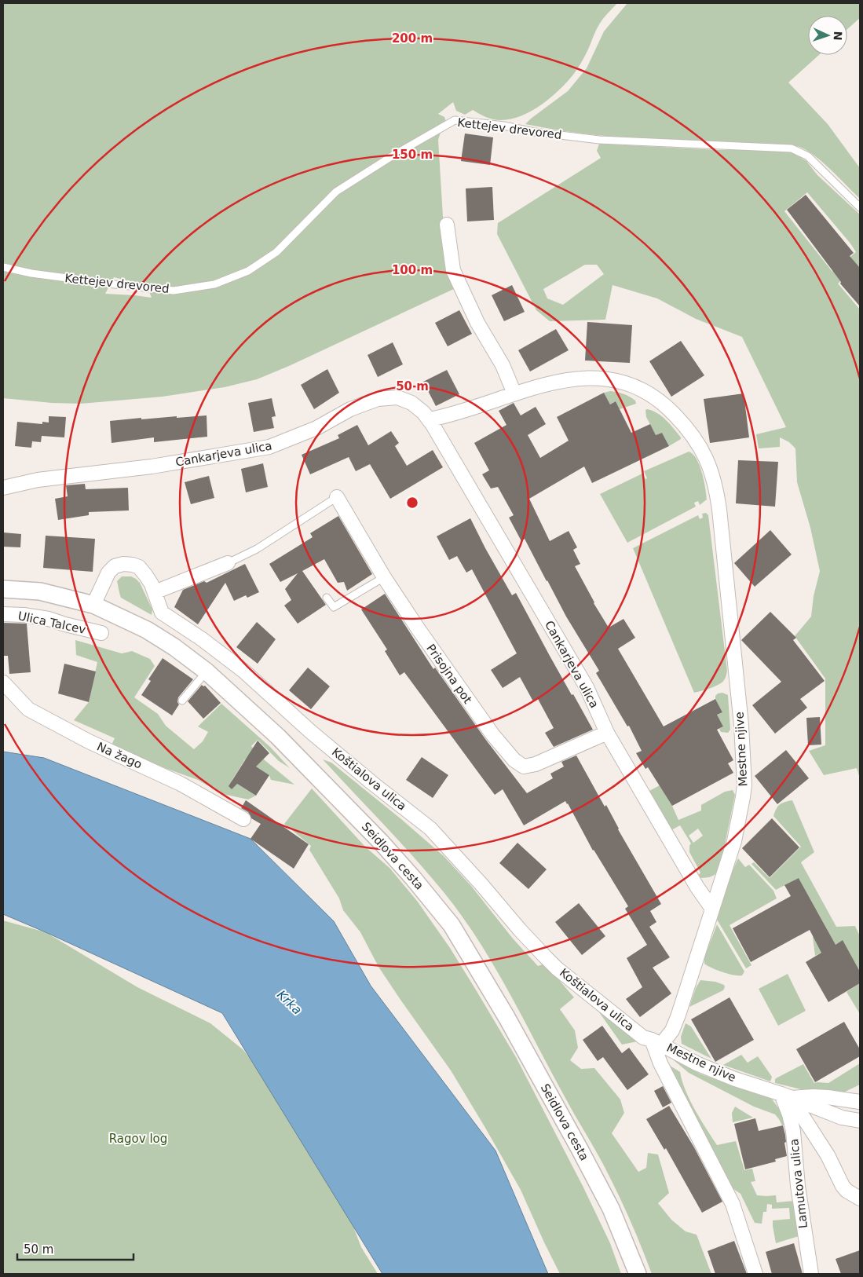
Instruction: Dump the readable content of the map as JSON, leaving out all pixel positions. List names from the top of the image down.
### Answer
{
  "streets": {
    "street": [
      "Cankarjeva ulica",
      "Ulica Talcev",
      "Prisojna pot",
      "Mestne njive",
      "Na žago",
      "Koštialova ulica",
      "Seidlova cesta",
      "Lamutova ulica"
    ],
    "lane": ["Kettejev drevored"]
  },
  "crossings": [
    ["Cankarjeva ulica", "Prisojna pot"],
    ["Cankarjeva ulica", "Mestne njive"],
    ["Mestne njive", "Koštialova ulica"],
    ["Mestne njive", "Lamutova ulica"],
    ["Koštialova ulica", "Seidlova cesta"]
  ],
  "water": ["Krka"],
  "parks": ["Ragov log"],
  "scale_bar": "50 m",
  "north": "right",
  "rings": [
    "200 m",
    "150 m",
    "100 m",
    "50 m"
  ]
}
